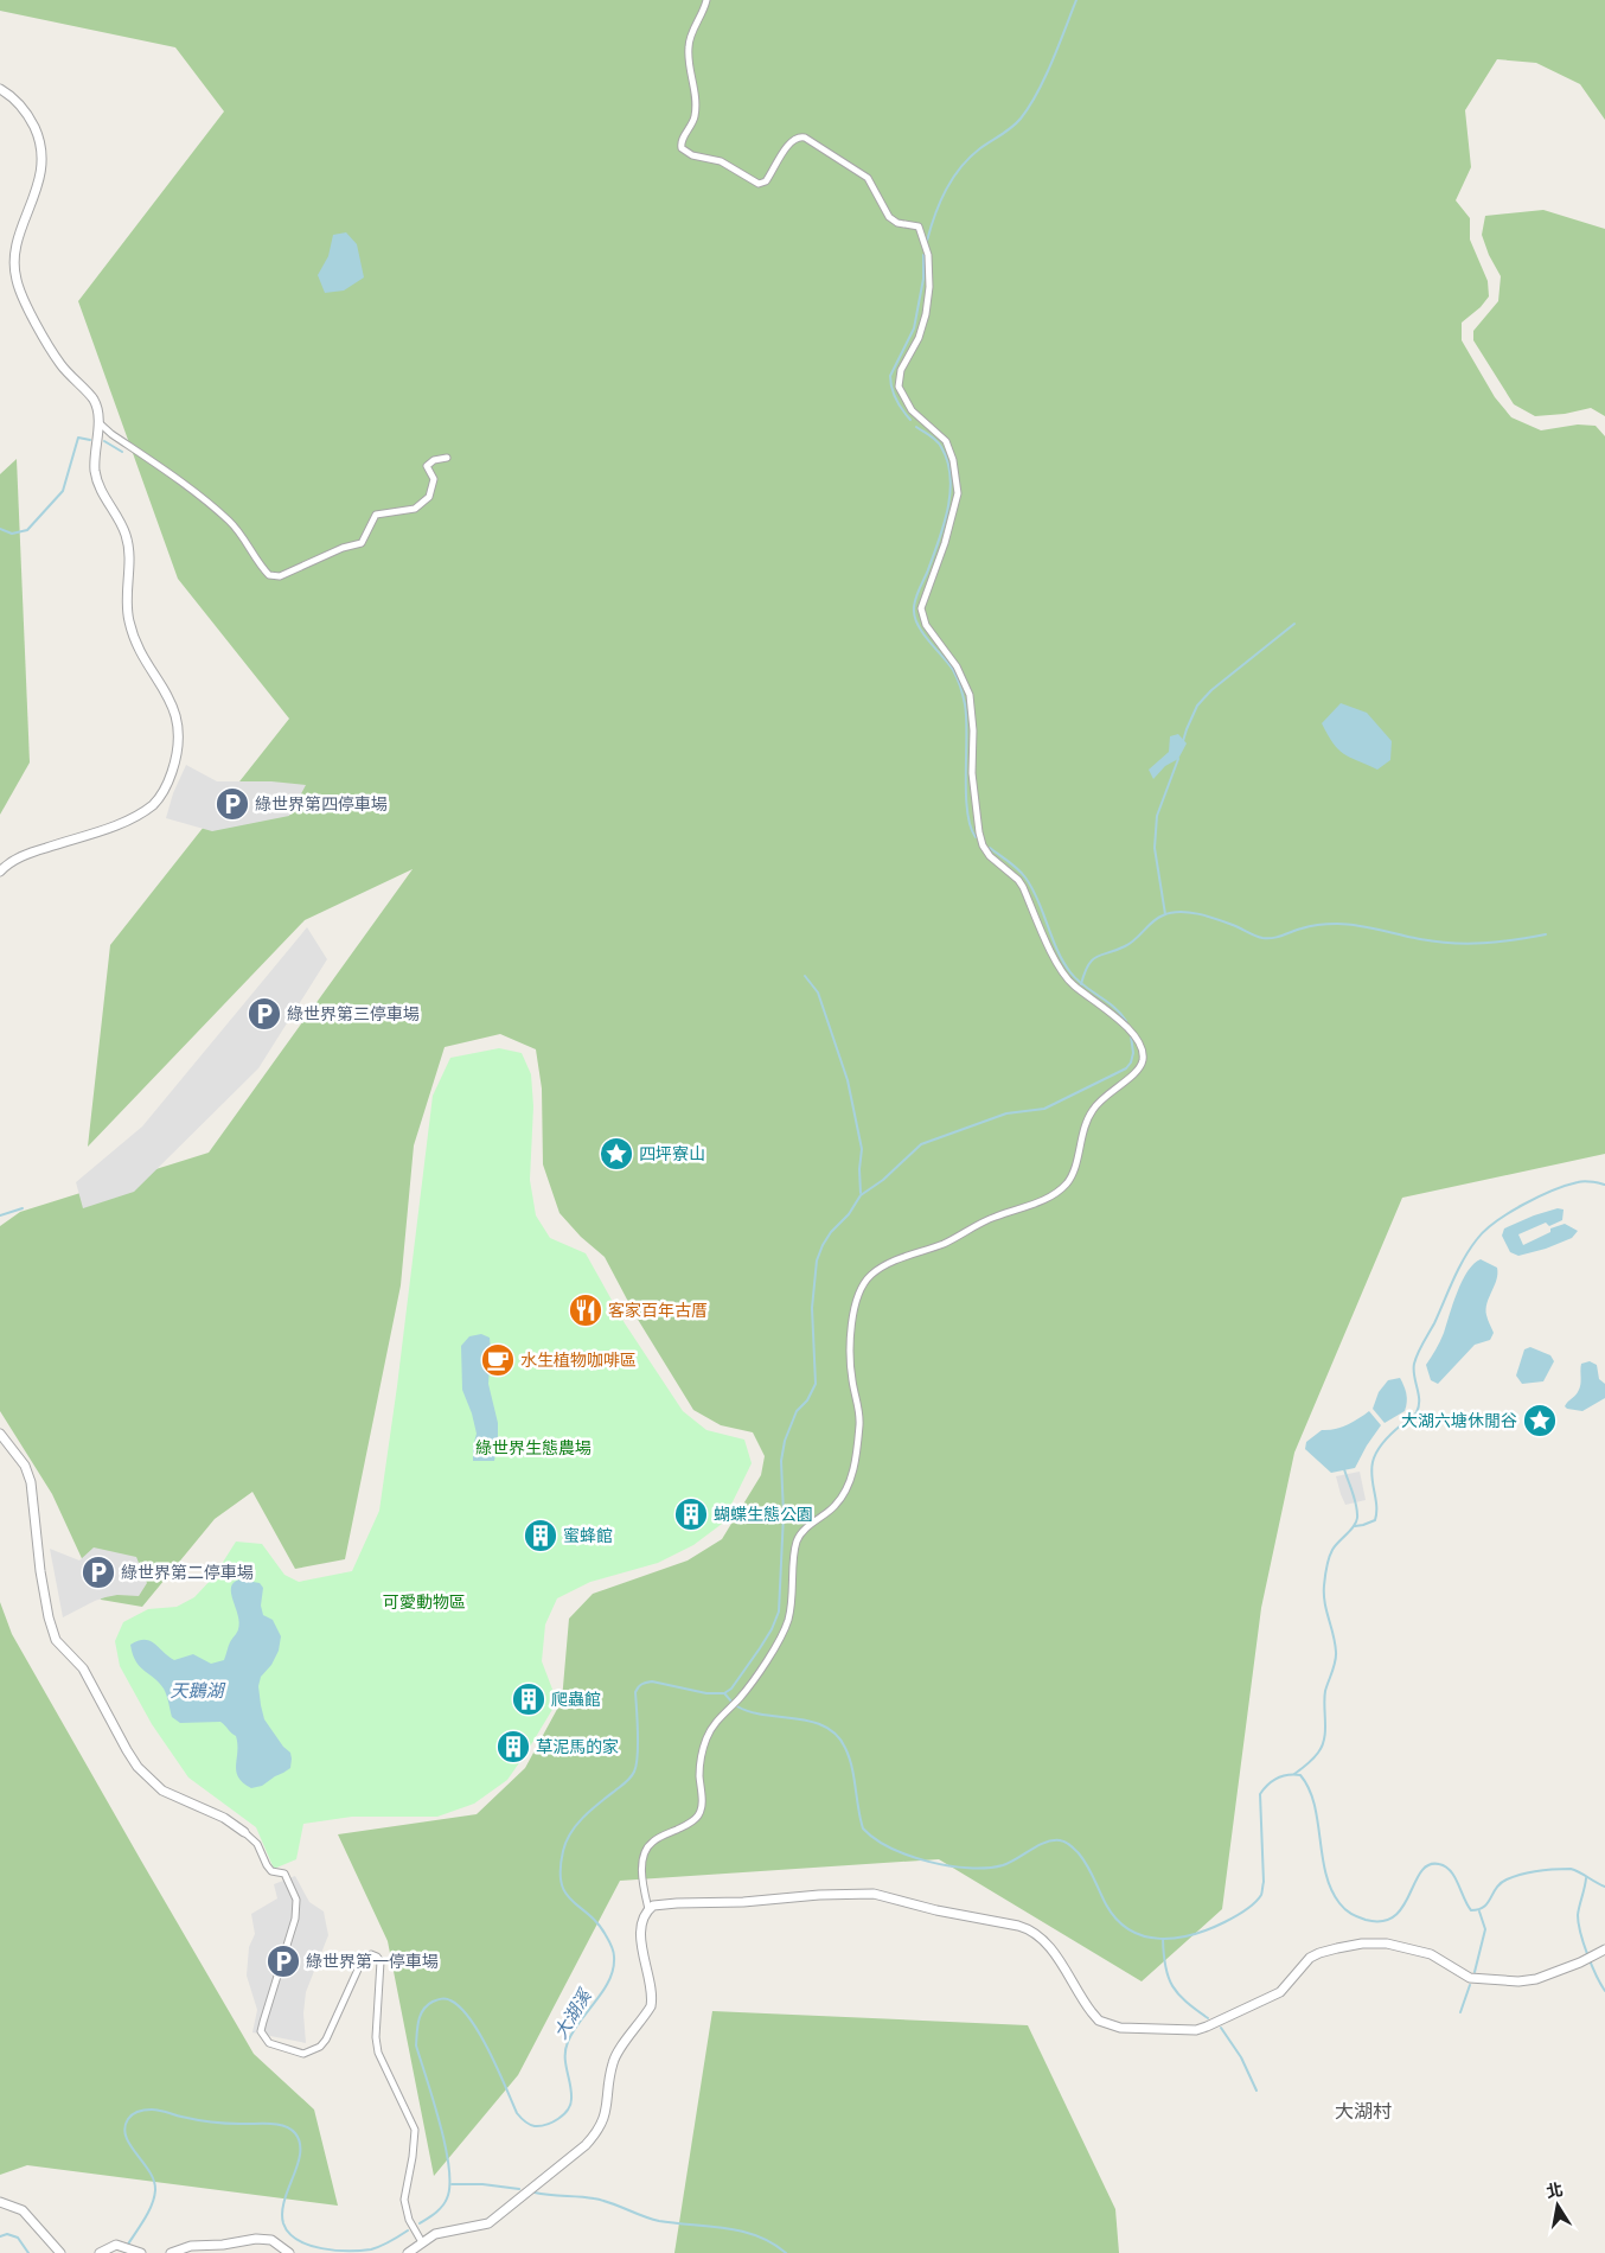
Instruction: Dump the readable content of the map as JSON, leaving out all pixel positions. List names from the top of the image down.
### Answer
{
  "districts": ["大湖村"],
  "water": ["天鵝湖", "大湖溪"],
  "parks": ["綠世界生態農場", "可愛動物區"],
  "places": {
    "parking": [
      "綠世界第四停車場",
      "綠世界第三停車場",
      "綠世界第二停車場",
      "綠世界第一停車場"
    ],
    "place": ["四坪寮山", "大湖六塘休閒谷"],
    "restaurant": ["客家百年古厝"],
    "cafe": ["水生植物咖啡區"],
    "building": [
      "蝴蝶生態公園",
      "蜜蜂館",
      "爬蟲館",
      "草泥馬的家"
    ]
  },
  "north": "top"
}
